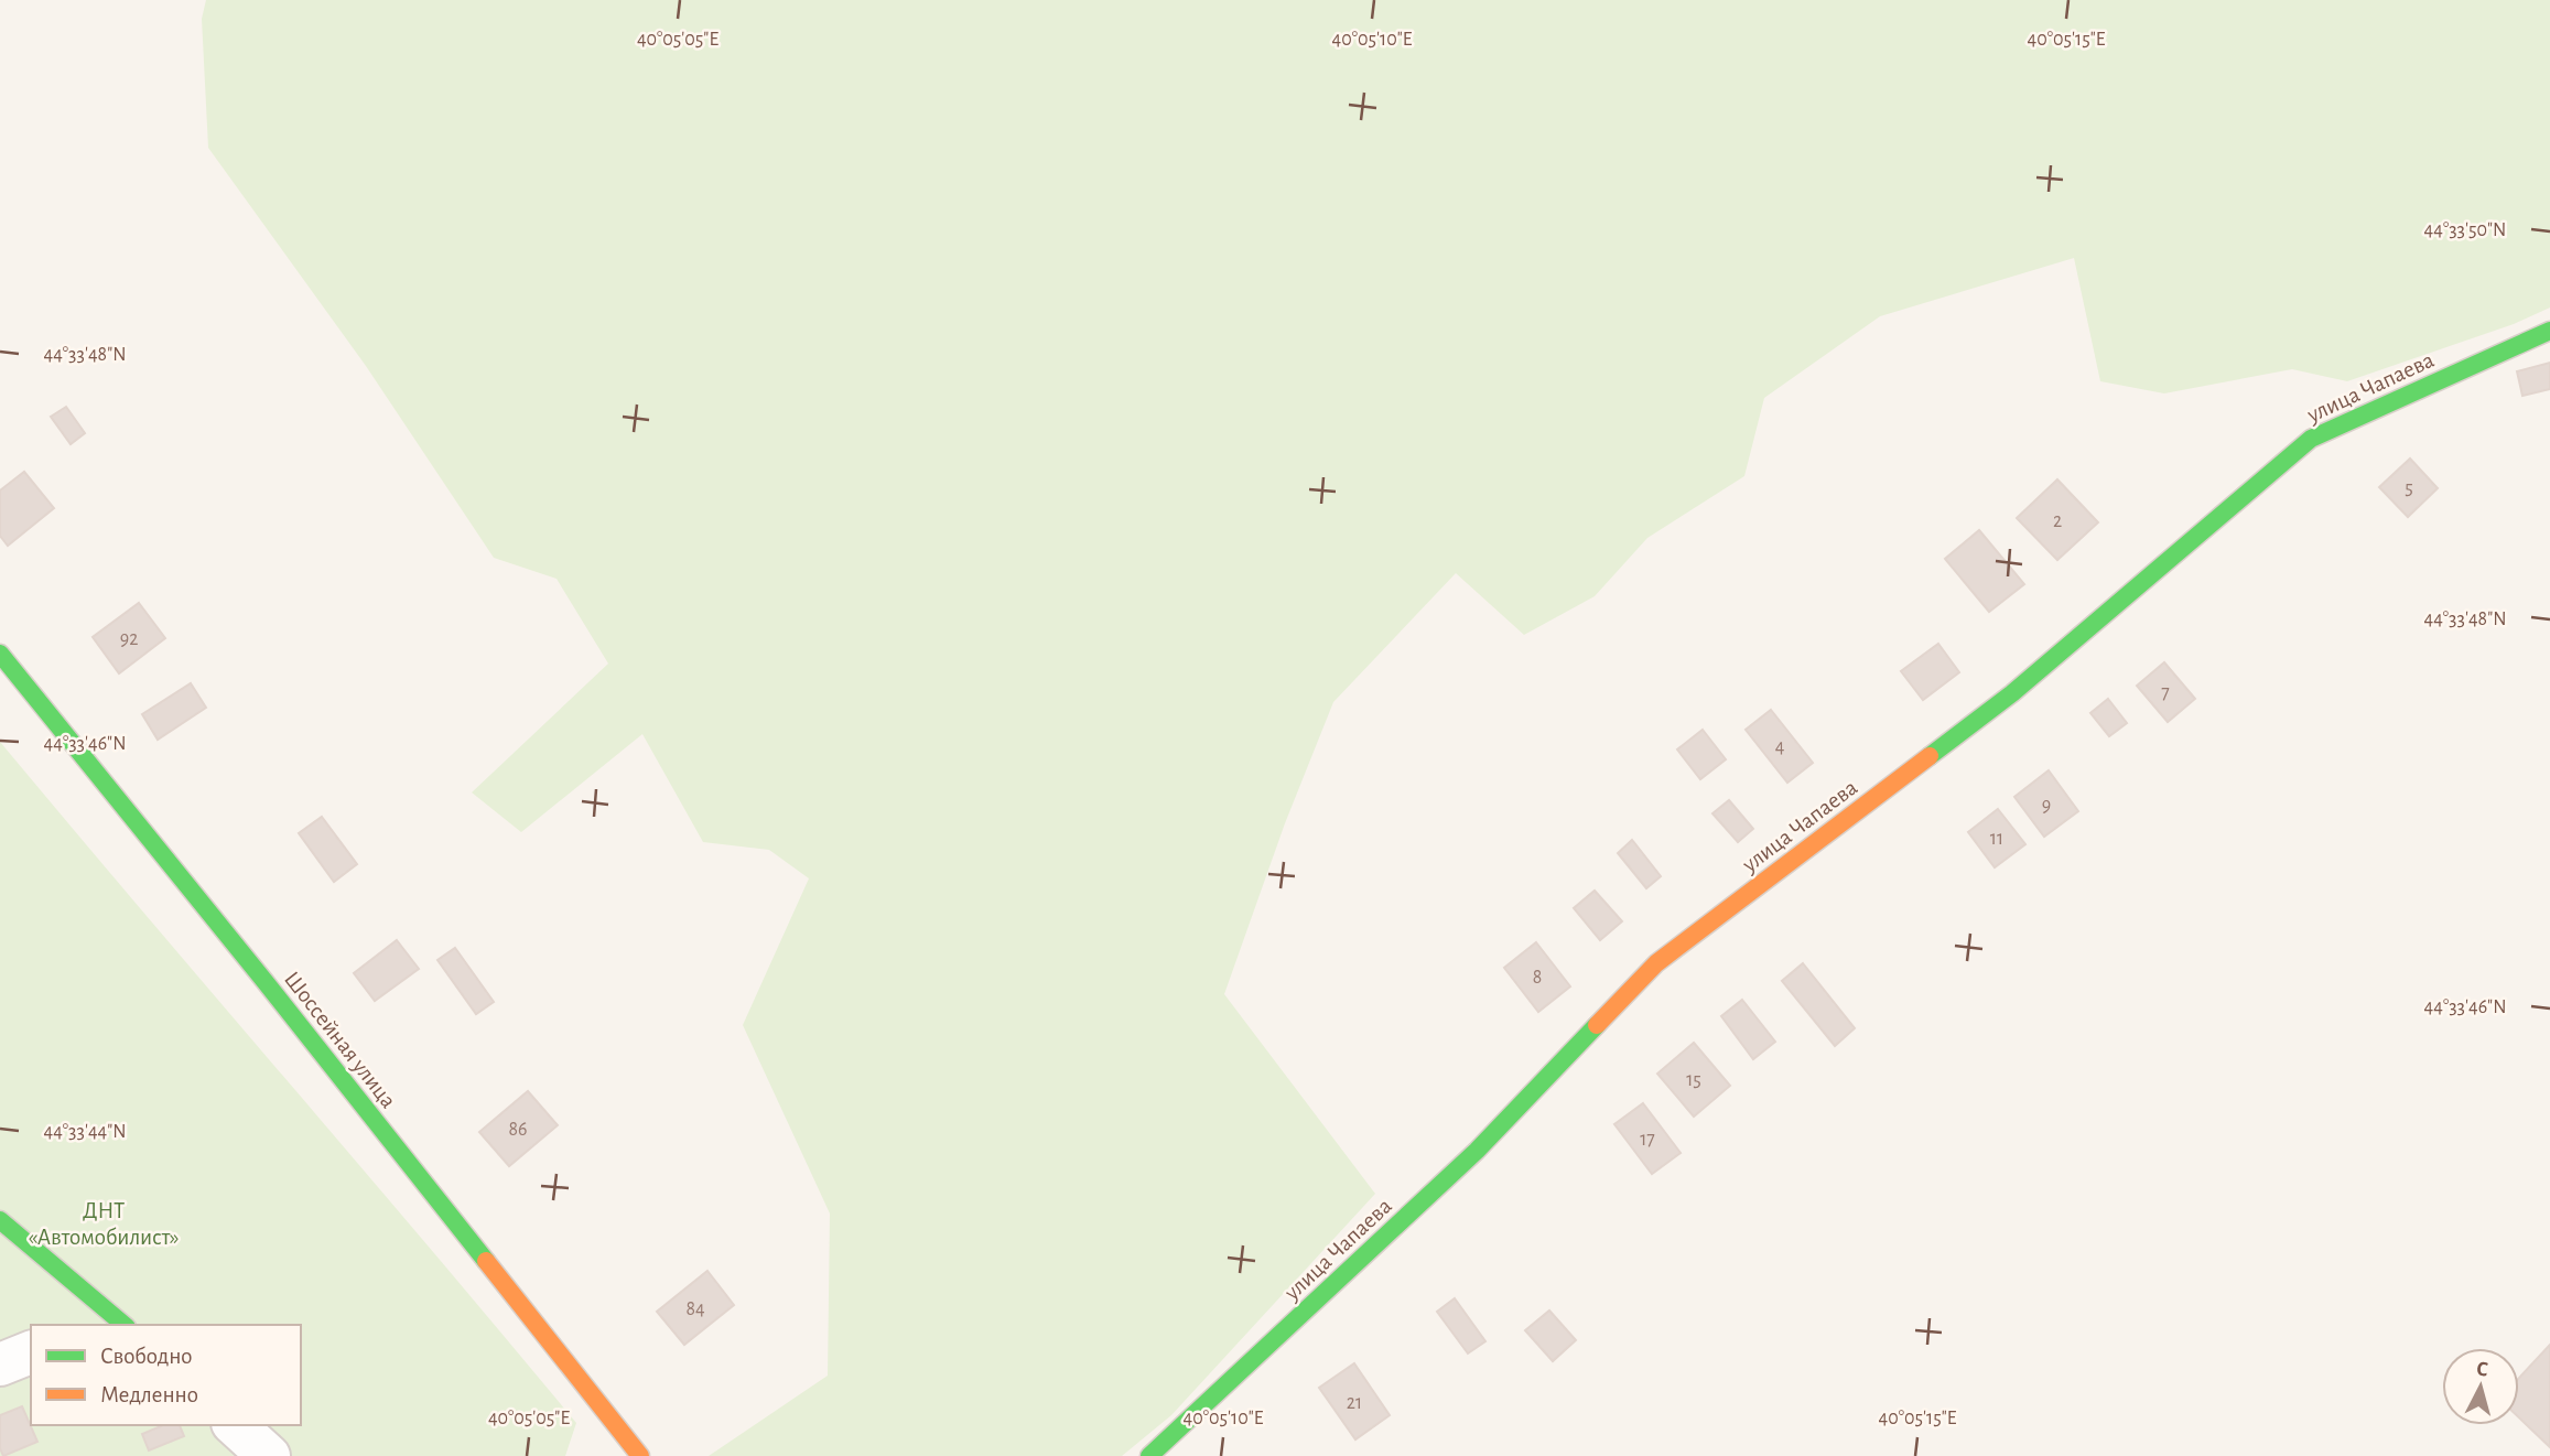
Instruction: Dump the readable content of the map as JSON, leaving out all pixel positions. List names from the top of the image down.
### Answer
{
  "streets": {
    "street": ["улица Чапаева", "Шоссейная улица"]
  },
  "parks": ["ДНТ «Автомобилист»"],
  "house_numbers": [
    "5",
    "2",
    "92",
    "7",
    "4",
    "9",
    "11",
    "8",
    "15",
    "86",
    "17",
    "84",
    "21"
  ],
  "legend": ["Свободно", "Медленно"],
  "north": "top",
  "coordinates": [
    "40°05'05\"E",
    "40°05'10\"E",
    "40°05'15\"E",
    "44°33'50\"N",
    "44°33'48\"N",
    "44°33'46\"N",
    "44°33'44\"N"
  ]
}
